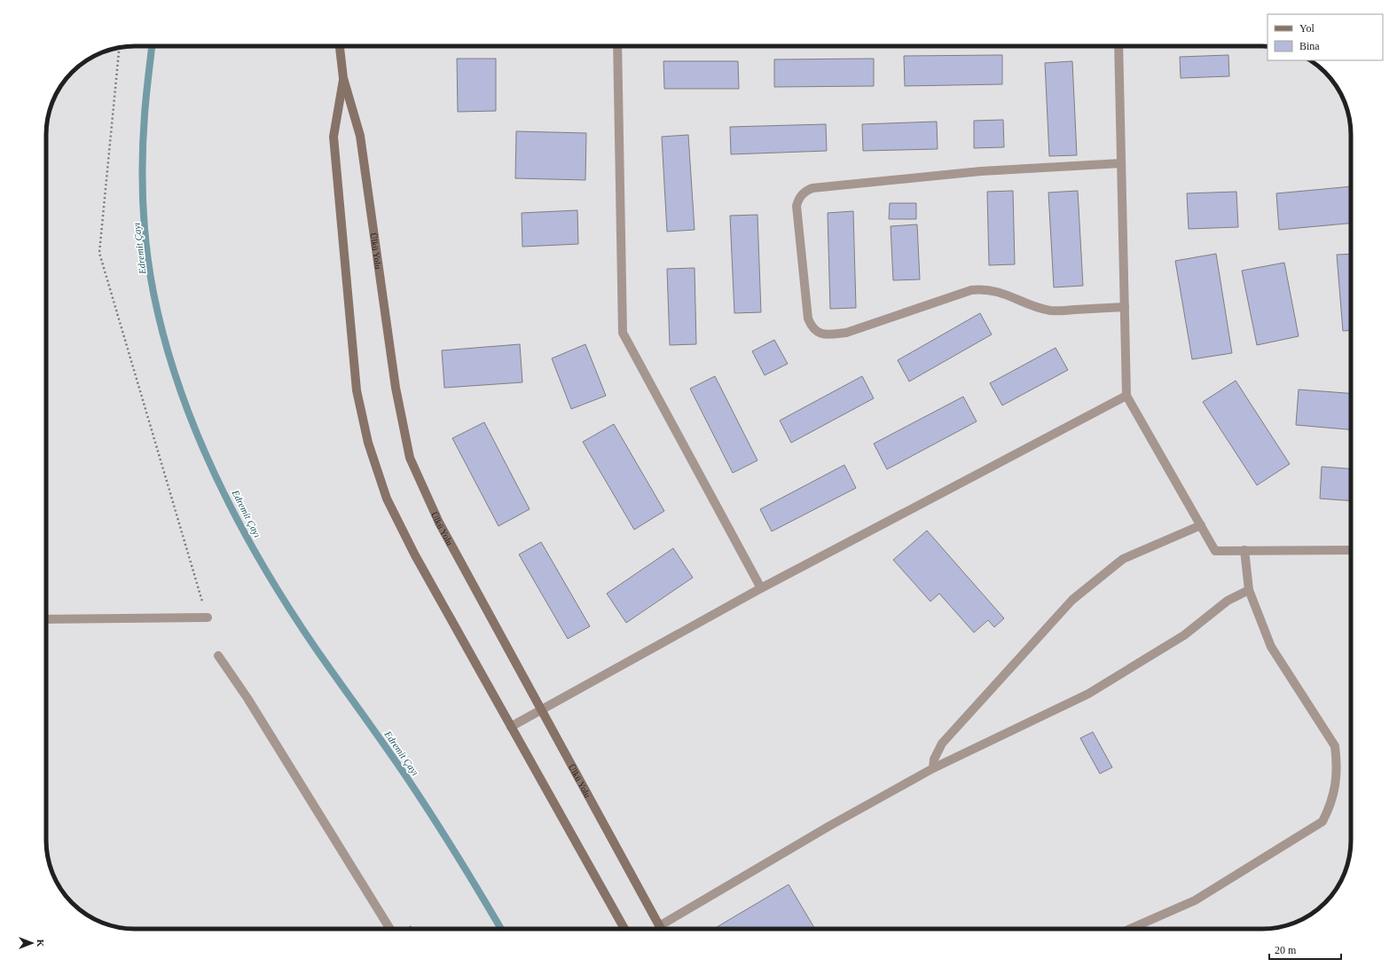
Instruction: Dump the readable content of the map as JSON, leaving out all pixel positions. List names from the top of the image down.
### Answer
{
  "streets": {
    "main road": ["Ülkü Yolu"]
  },
  "water": ["Edremit Çayı"],
  "legend": ["Yol", "Bina"],
  "scale_bar": "20 m",
  "north": "right"
}
